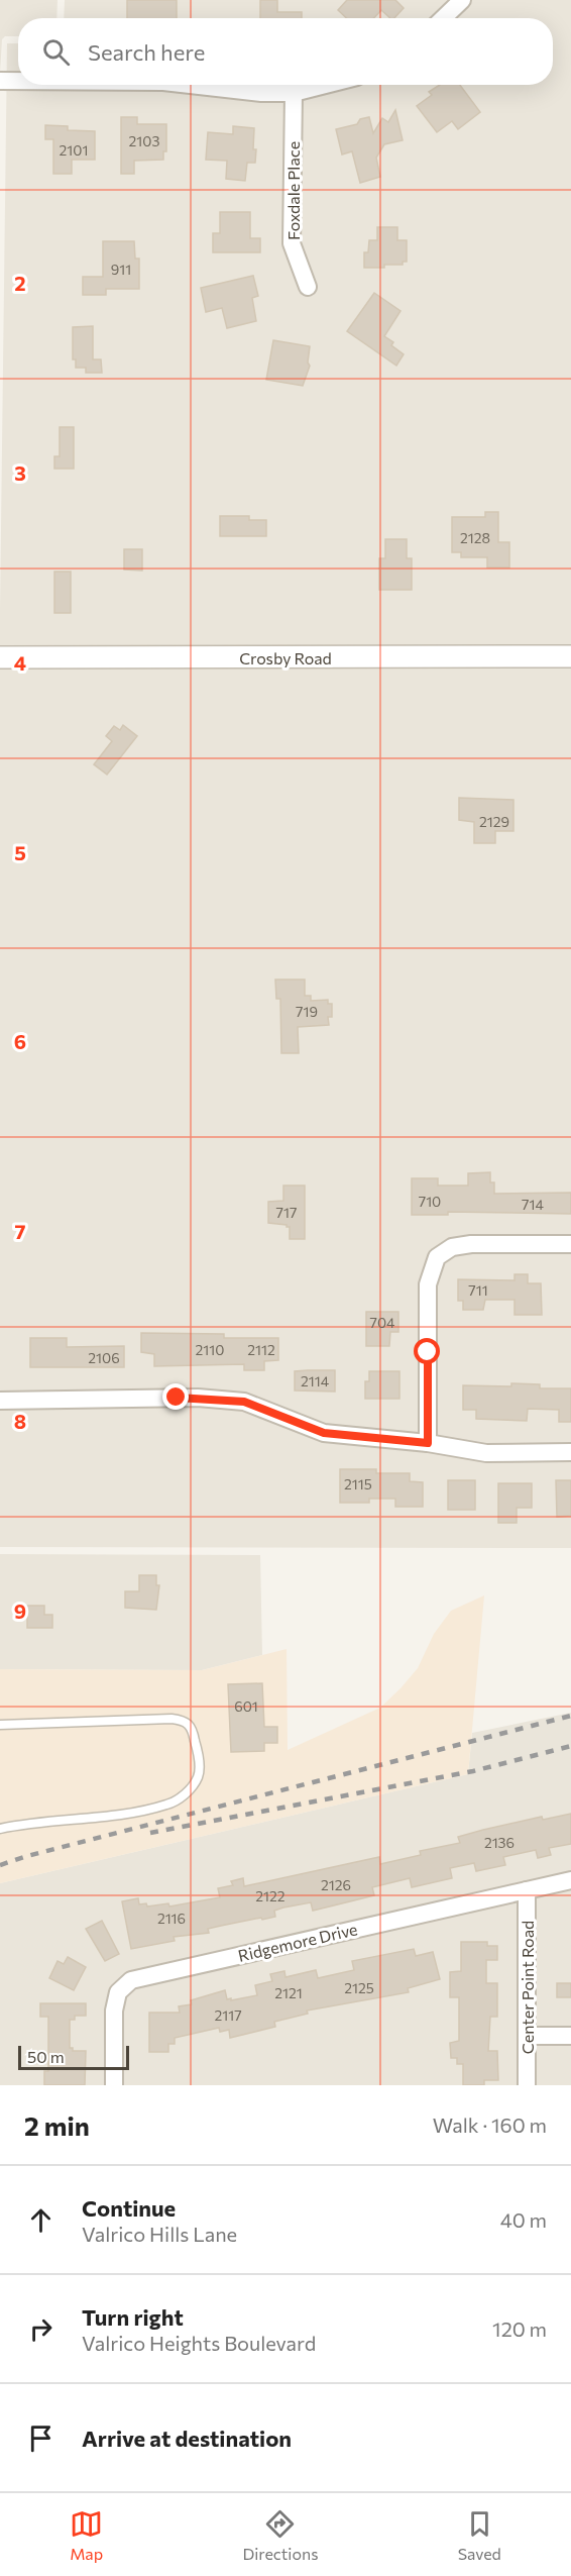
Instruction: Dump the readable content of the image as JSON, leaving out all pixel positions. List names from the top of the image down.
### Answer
{
  "streets": {
    "street": [
      "Foxdale Place",
      "Crosby Road",
      "Ridgemore Drive",
      "Center Point Road"
    ]
  },
  "crossings": [
    ["Ridgemore Drive", "Center Point Road"]
  ],
  "house_numbers": [
    "2103",
    "2101",
    "911",
    "2128",
    "2129",
    "719",
    "710",
    "714",
    "717",
    "711",
    "704",
    "2110",
    "2112",
    "2106",
    "2114",
    "2115",
    "601",
    "2136",
    "2126",
    "2122",
    "2116",
    "2125",
    "2121",
    "2117"
  ],
  "scale_bar": "50 m",
  "page": {
    "search": "Search here",
    "scale": "50 m",
    "heading": ["2 min", "Walk · 160 m"],
    "list": [
      ["Continue", "Valrico Hills Lane", "40 m"],
      ["Turn right", "Valrico Heights Boulevard", "120 m"],
      "Arrive at destination"
    ],
    "nav": ["Map", "Directions", "Saved"]
  },
  "grid": {
    "rows": [
      "2",
      "3",
      "4",
      "5",
      "6",
      "7",
      "8",
      "9"
    ]
  }
}
